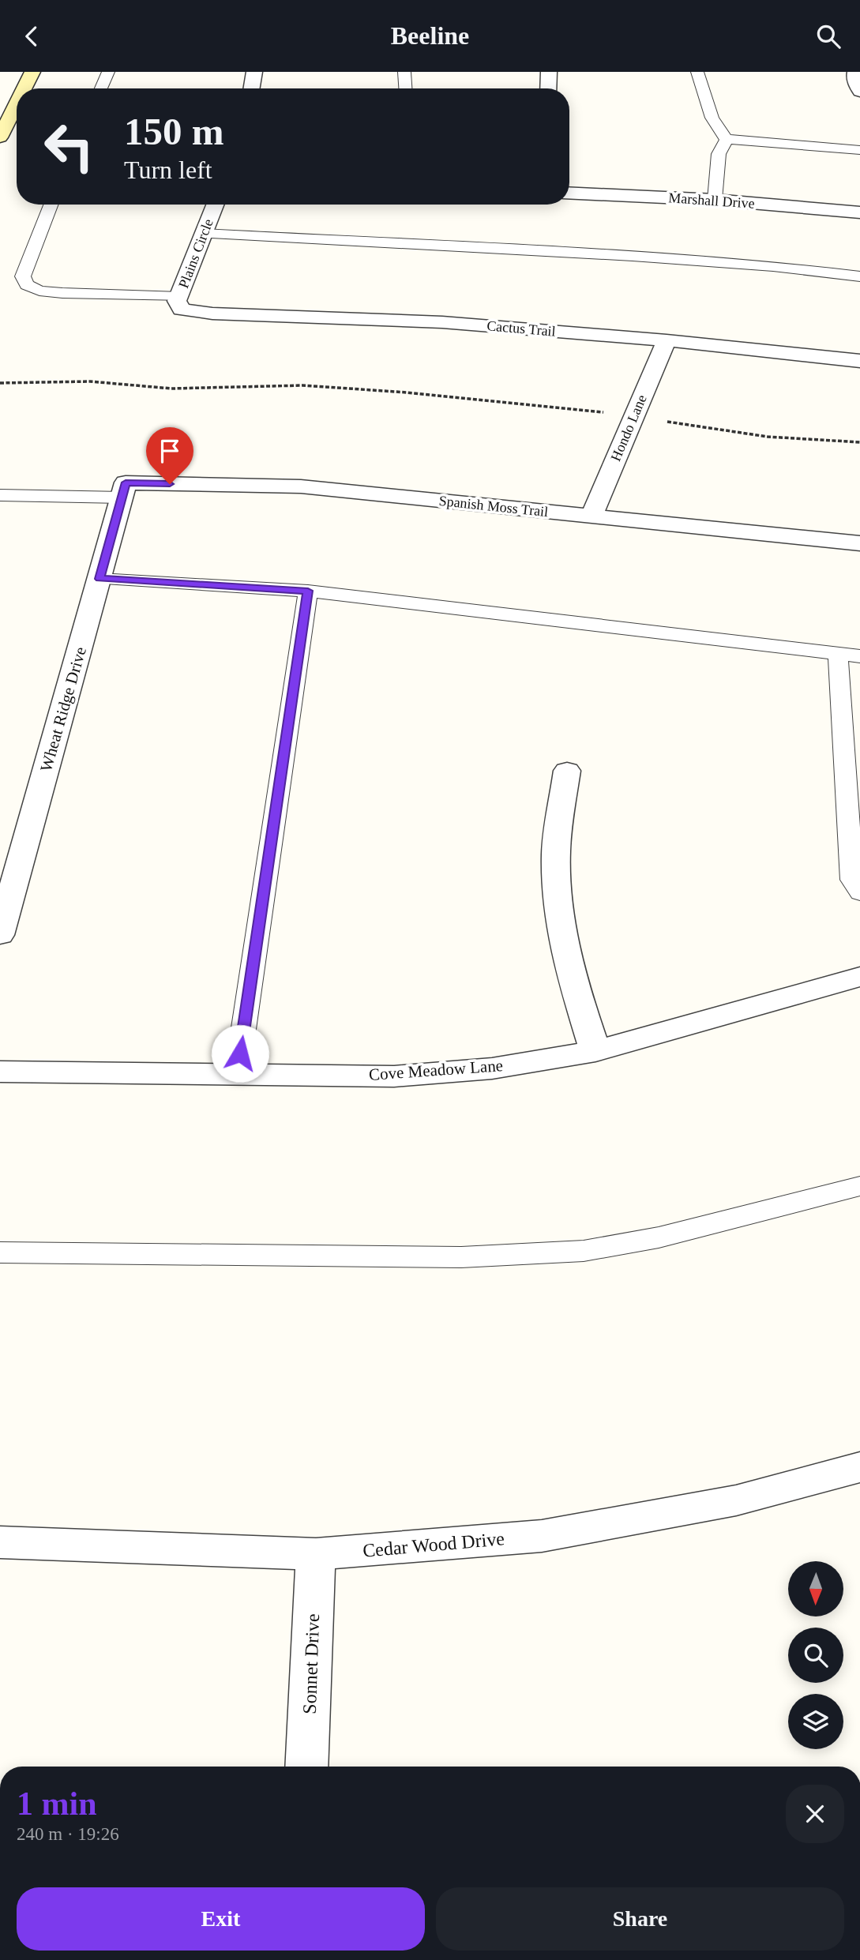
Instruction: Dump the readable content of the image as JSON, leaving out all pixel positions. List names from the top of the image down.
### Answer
{
  "streets": {
    "street": [
      "Marshall Drive",
      "Plains Circle",
      "Cactus Trail",
      "Hondo Lane",
      "Spanish Moss Trail",
      "Wheat Ridge Drive",
      "Cove Meadow Lane",
      "Cedar Wood Drive",
      "Sonnet Drive"
    ]
  },
  "crossings": [
    ["Plains Circle", "Cactus Trail"],
    ["Cactus Trail", "Hondo Lane"],
    ["Hondo Lane", "Spanish Moss Trail"],
    ["Spanish Moss Trail", "Wheat Ridge Drive"],
    ["Cedar Wood Drive", "Sonnet Drive"]
  ],
  "north": "bottom",
  "page": {
    "header": "Beeline",
    "turn": ["150 m", "Turn left"],
    "heading": ["1 min", "240 m · 19:26"],
    "buttons": ["Exit", "Share"]
  }
}
